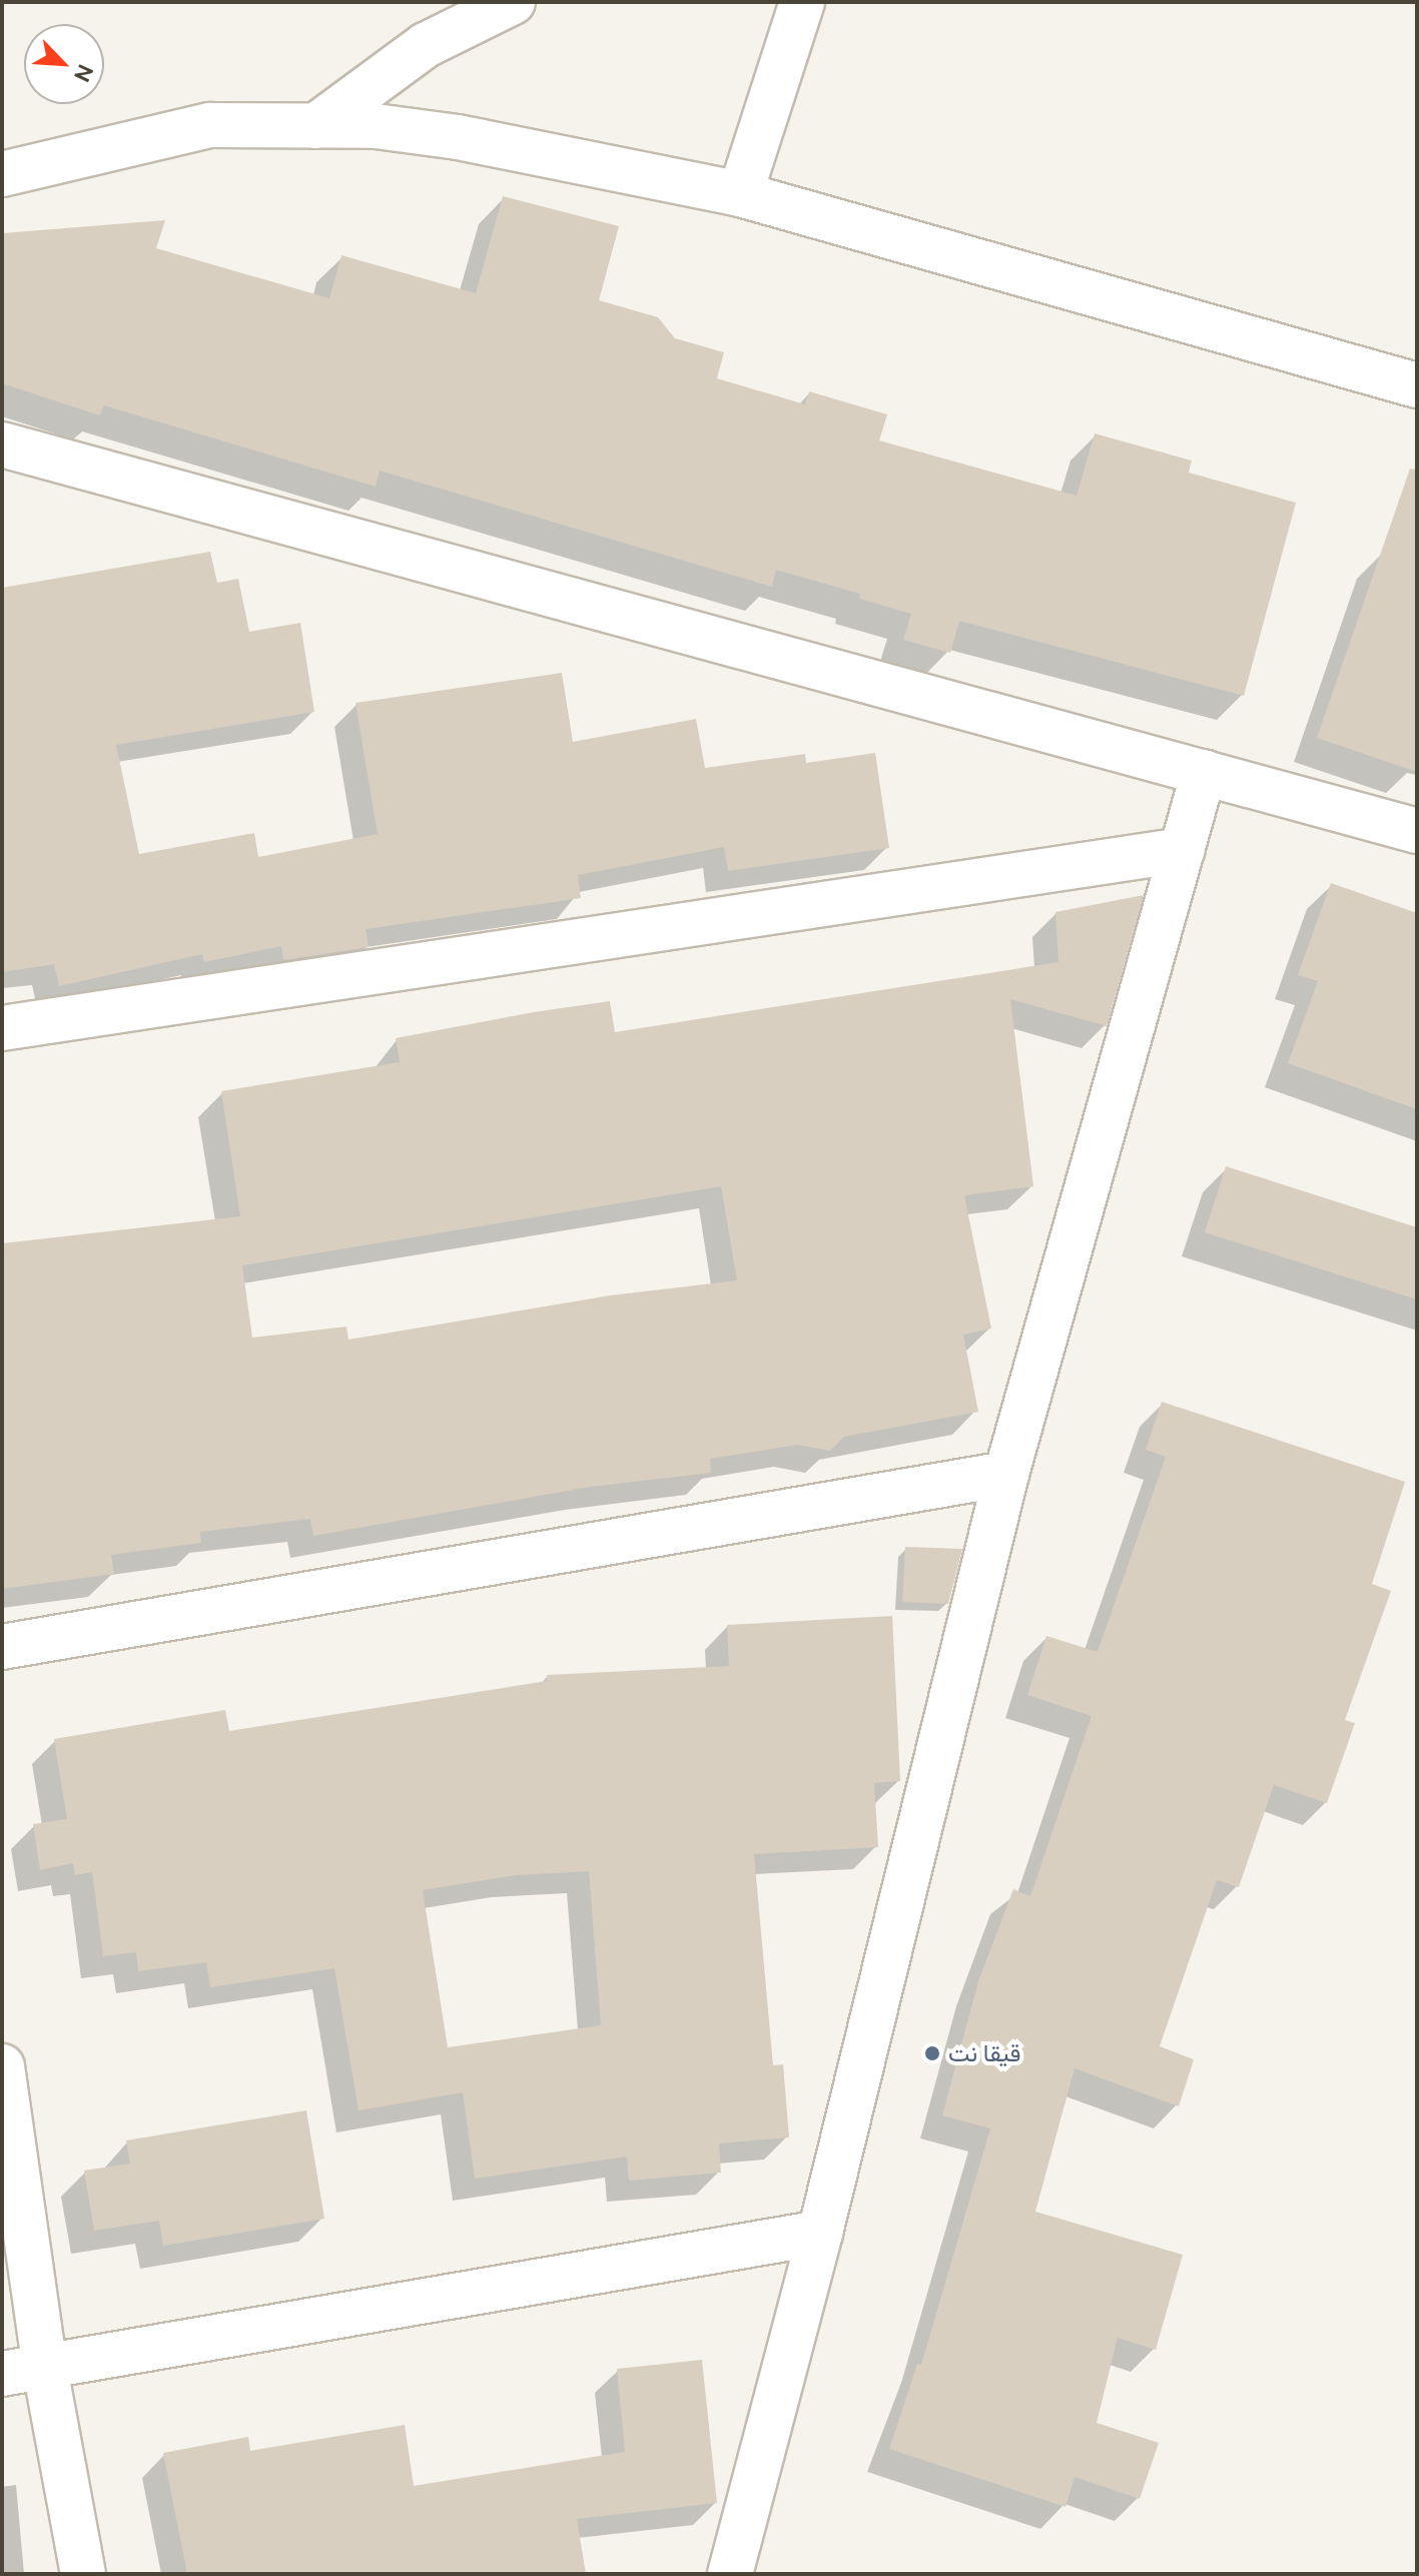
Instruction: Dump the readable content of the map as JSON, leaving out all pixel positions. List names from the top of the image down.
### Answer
{
  "places": ["قيقا نت"],
  "north": "bottom right"
}
